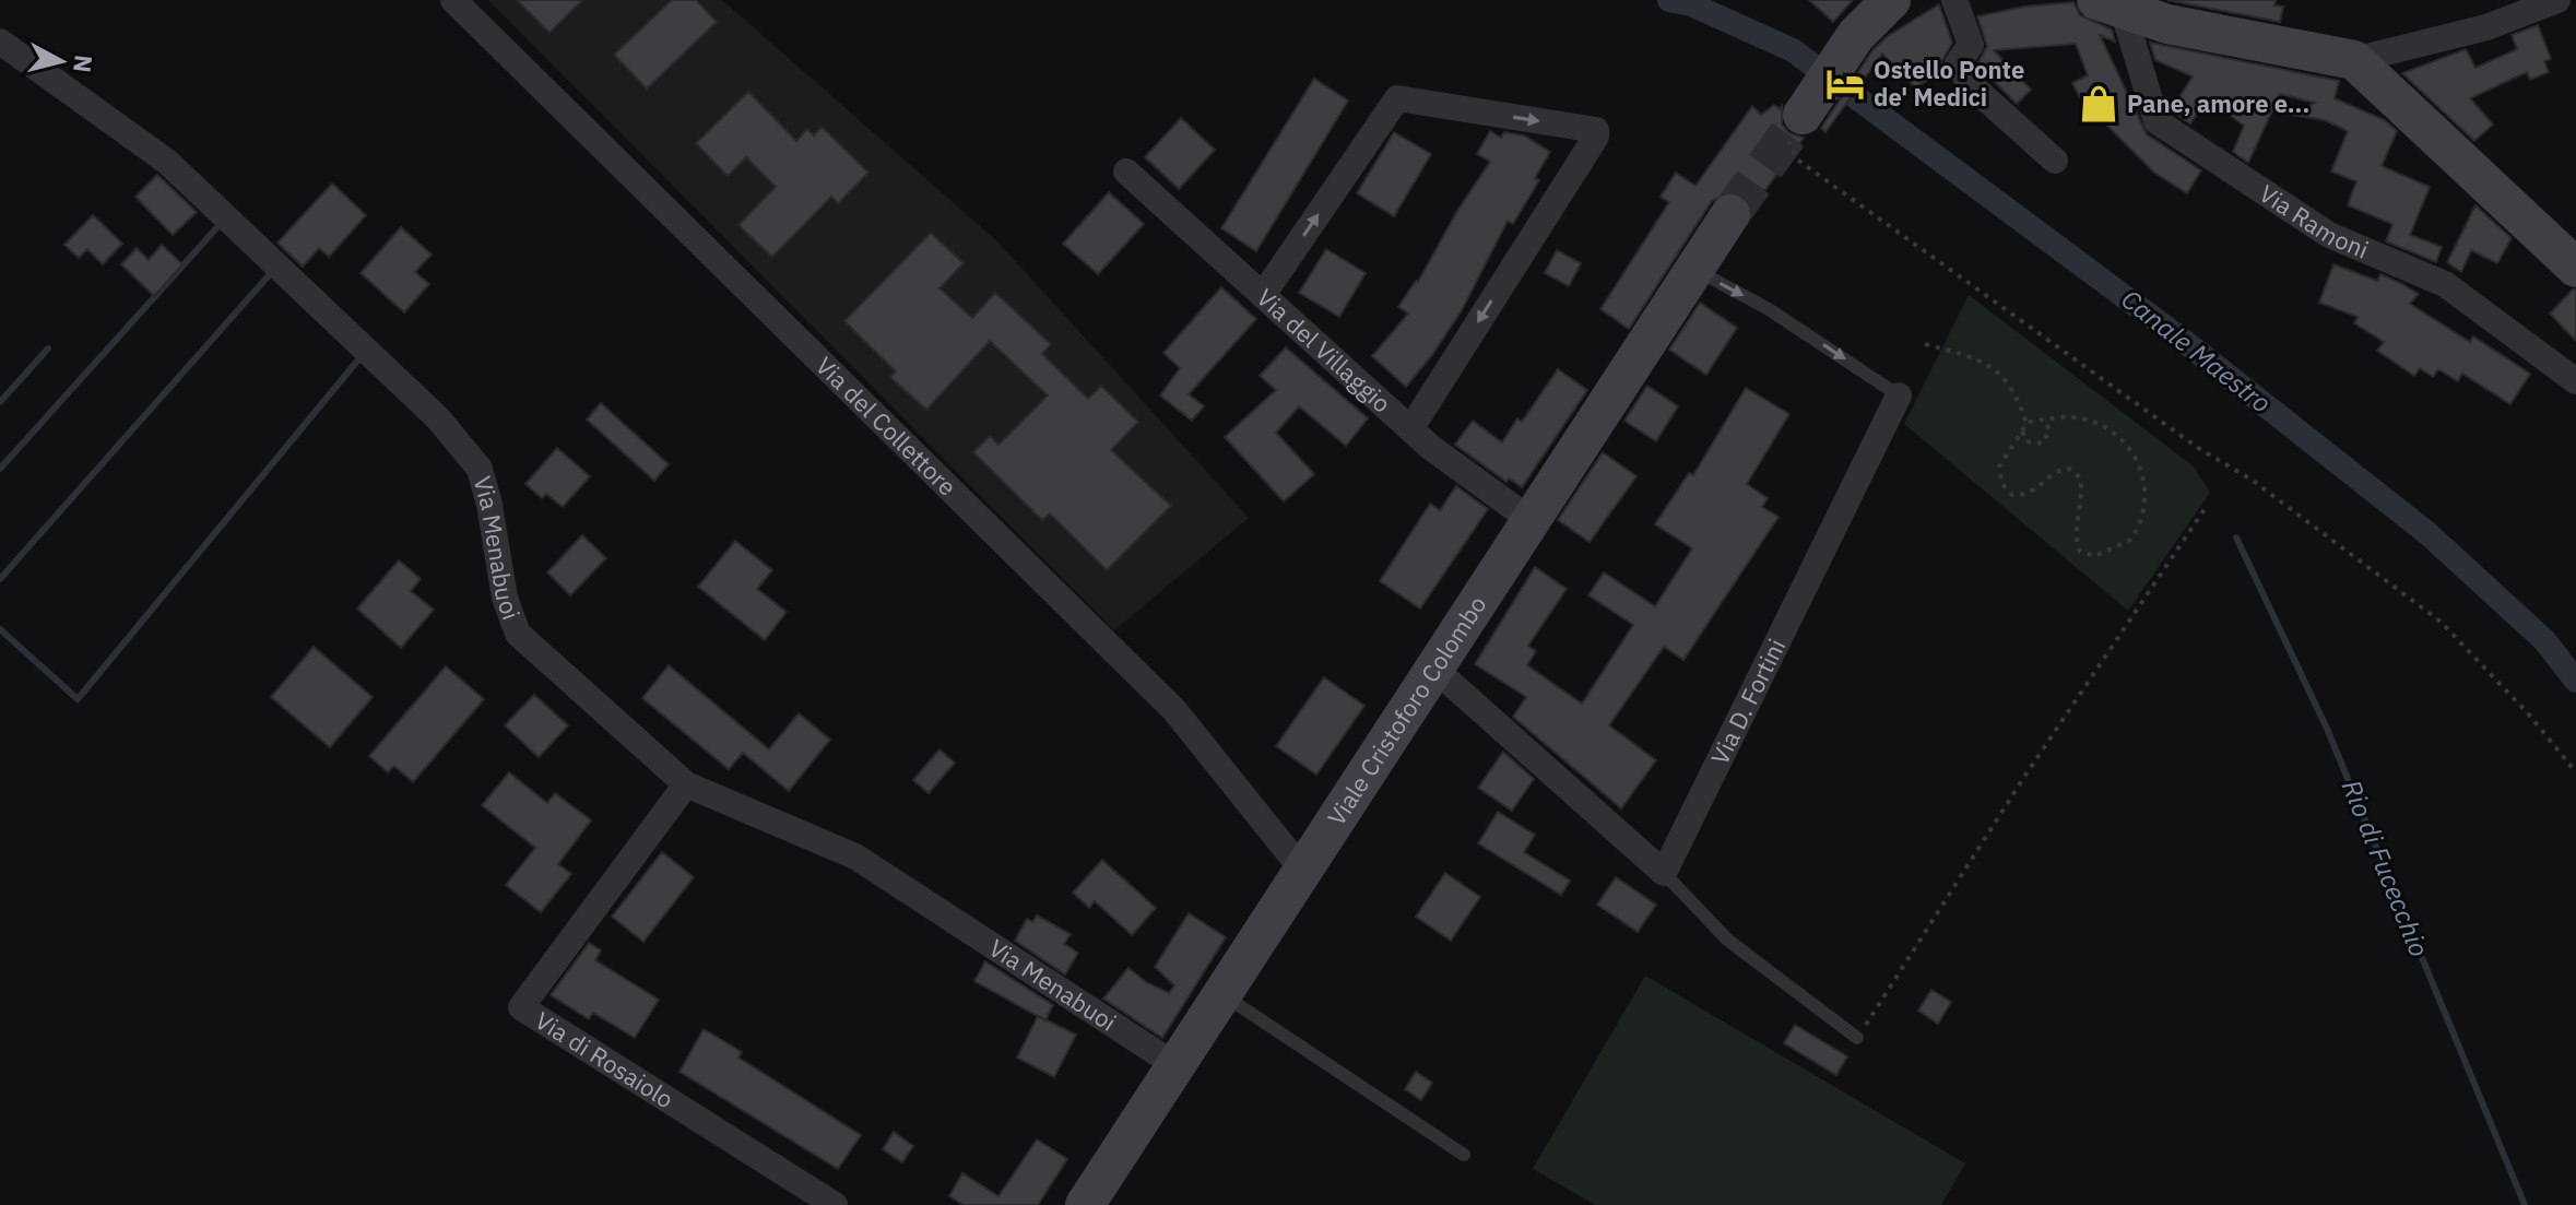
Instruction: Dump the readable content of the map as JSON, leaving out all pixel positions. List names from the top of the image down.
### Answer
{
  "streets": {
    "street": [
      "Via Ramoni",
      "Via del Villaggio",
      "Via del Collettore",
      "Via Menabuoi",
      "Via D. Fortini",
      "Viale Cristoforo Colombo",
      "Via di Rosaiolo"
    ]
  },
  "crossings": [
    ["Via del Villaggio", "Viale Cristoforo Colombo"],
    ["Via del Collettore", "Viale Cristoforo Colombo"],
    ["Via Menabuoi", "Viale Cristoforo Colombo"],
    ["Via Menabuoi", "Via di Rosaiolo"],
    ["Via D. Fortini", "Viale Cristoforo Colombo"]
  ],
  "water": ["Canale Maestro", "Rio di Fucecchio"],
  "places": {
    "hotel": ["Ostello Ponte de' Medici"],
    "shop": ["Pane, amore e..."]
  },
  "north": "right"
}
